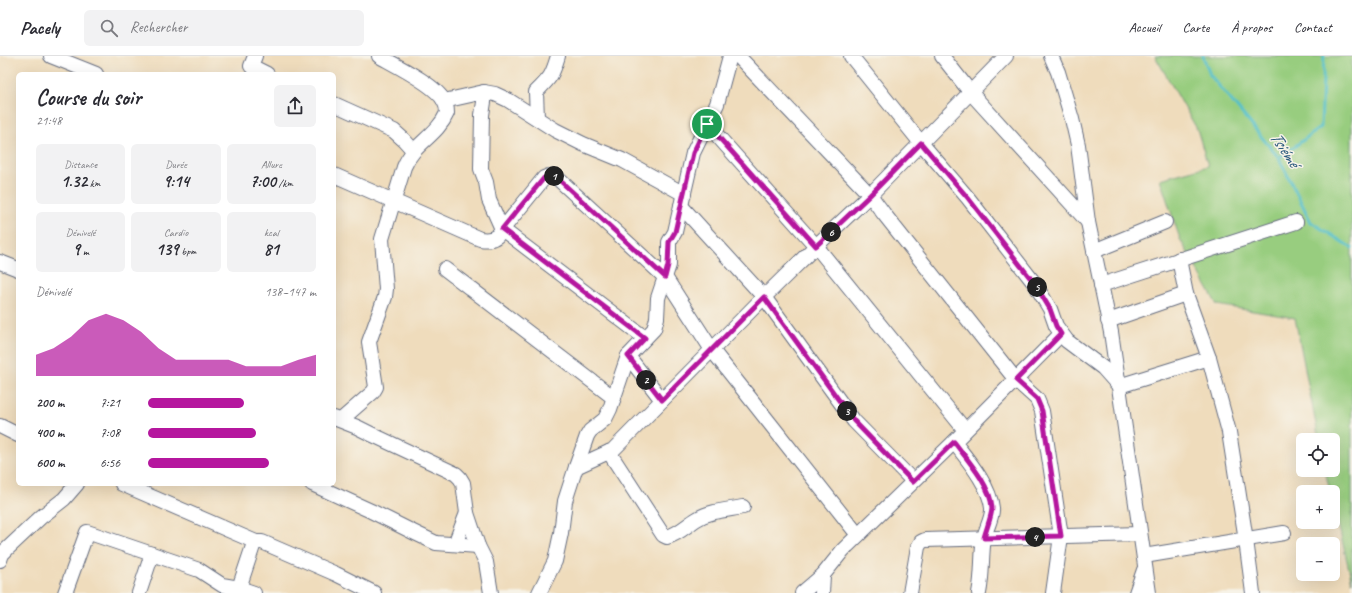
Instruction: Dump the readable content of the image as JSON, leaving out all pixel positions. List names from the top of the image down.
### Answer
{
  "water": ["Tsiémé"],
  "page": {
    "header": "Pacely",
    "search": "Rechercher",
    "nav": [
      "Accueil",
      "Carte",
      "À propos",
      "Contact"
    ],
    "heading": ["Course du soir", "21:48"],
    "stats": [
      ["Distance", "1.32 km"],
      ["Durée", "9:14"],
      ["Allure", "7:00 /km"],
      ["Dénivelé", "9 m"],
      ["Cardio", "139 bpm"],
      ["kcal", "81"]
    ],
    "pins": [
      "1",
      "6",
      "5",
      "2",
      "3",
      "4"
    ],
    "chart": ["Dénivelé", "138–147 m"],
    "list": [
      {
        "name": "200 m",
        "note": "7:21"
      },
      {
        "name": "400 m",
        "note": "7:08"
      },
      {
        "name": "600 m",
        "note": "6:56"
      }
    ],
    "map_buttons": ["+", "−"]
  }
}
